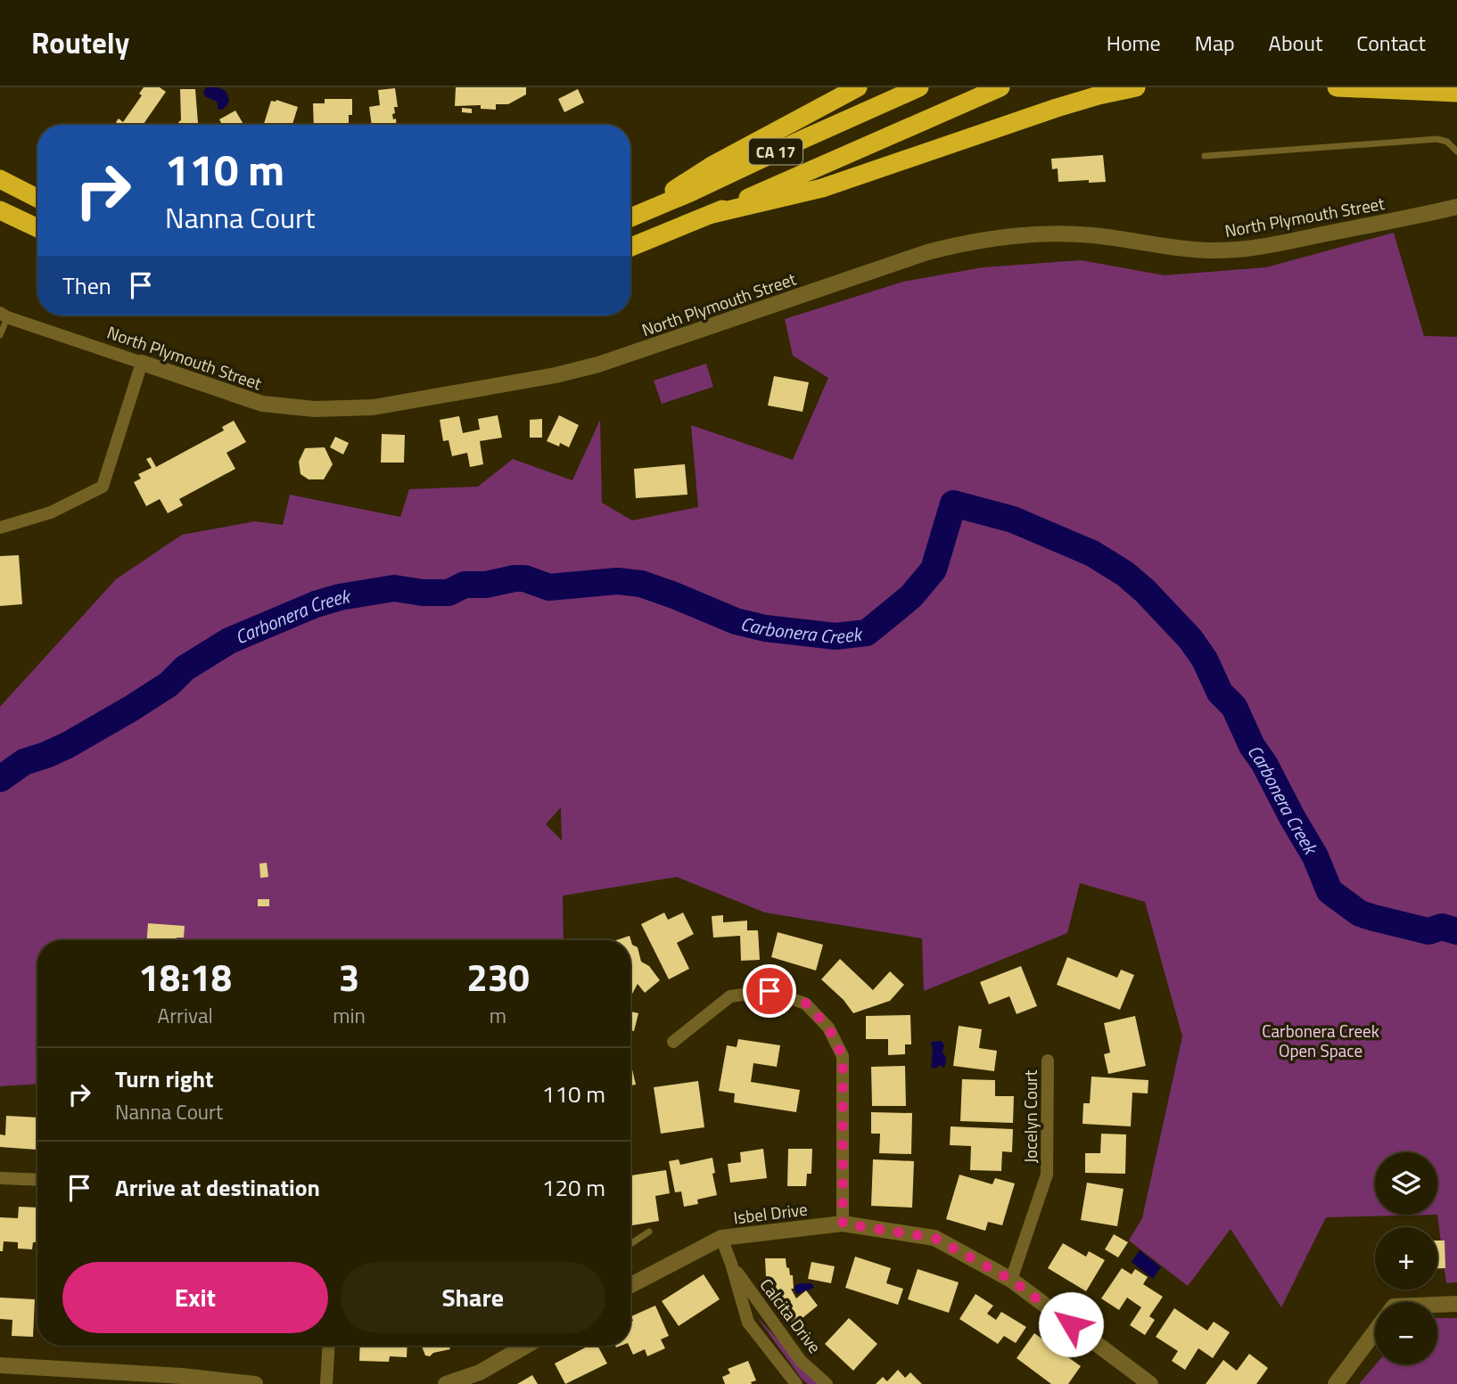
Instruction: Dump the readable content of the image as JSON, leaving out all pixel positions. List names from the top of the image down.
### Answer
{
  "streets": {
    "highway": ["CA 17"],
    "street": [
      "North Plymouth Street",
      "Jocelyn Court",
      "Isbel Drive",
      "Calcita Drive"
    ]
  },
  "crossings": [
    ["Jocelyn Court", "Isbel Drive"],
    ["Isbel Drive", "Calcita Drive"]
  ],
  "water": ["Carbonera Creek"],
  "parks": ["Carbonera Creek Open Space"],
  "page": {
    "header": "Routely",
    "nav": [
      "Home",
      "Map",
      "About",
      "Contact"
    ],
    "turn": ["110 m", "Nanna Court"],
    "then": "Then",
    "eta": [
      "18:18",
      "Arrival",
      "3",
      "min",
      "230",
      "m"
    ],
    "list": [
      {
        "name": "Turn right",
        "note": "Nanna Court",
        "value": "110 m"
      },
      {
        "name": "Arrive at destination",
        "value": "120 m"
      }
    ],
    "map_buttons": ["+", "−"],
    "buttons": ["Exit", "Share"]
  }
}
